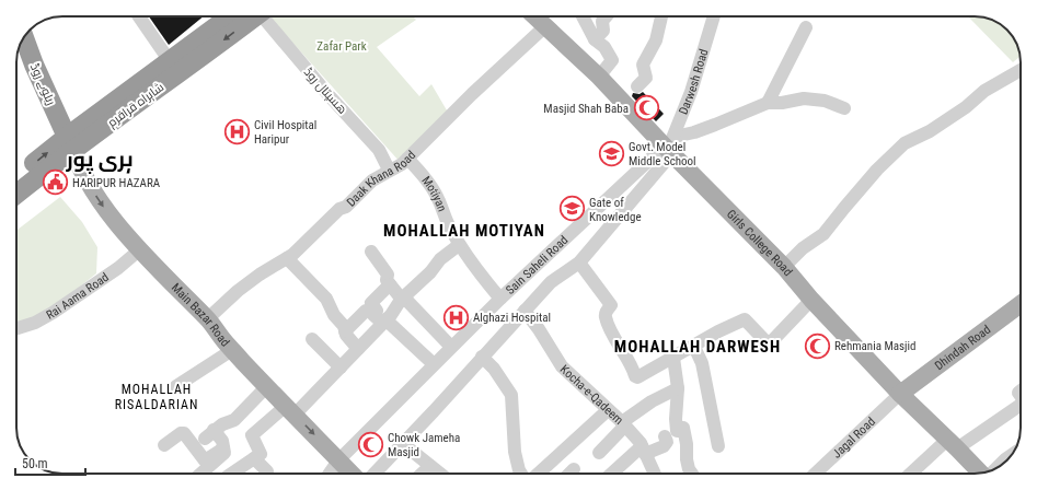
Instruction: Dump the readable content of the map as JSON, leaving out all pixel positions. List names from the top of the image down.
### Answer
{
  "streets": {
    "highway": ["ریلوے روڈ", "شاہراہ قراقرم"],
    "main road": ["Girls College Road", "Main Bazar Road", "Dhindah Road"],
    "street": [
      "Darwesh Road",
      "ھسپتال روڈ",
      "Daak Khana Road",
      "Motiyan",
      "Sain Saheli Road",
      "Rai Aama Road",
      "Kocha-e-Qadeem",
      "Jagal Road"
    ]
  },
  "crossings": [
    ["Darwesh Road", "Girls College Road"],
    ["Darwesh Road", "Sain Saheli Road"],
    ["ریلوے روڈ", "شاہراہ قراقرم"],
    ["ریلوے روڈ", "Main Bazar Road"],
    ["ھسپتال روڈ", "Daak Khana Road"],
    ["شاہراہ قراقرم", "Main Bazar Road"],
    ["Daak Khana Road", "Motiyan"],
    ["Daak Khana Road", "Girls College Road"],
    ["Daak Khana Road", "Main Bazar Road"],
    ["Motiyan", "Sain Saheli Road"],
    ["Girls College Road", "Sain Saheli Road"],
    ["Girls College Road", "Dhindah Road"],
    ["Girls College Road", "Jagal Road"],
    ["Sain Saheli Road", "Main Bazar Road"],
    ["Sain Saheli Road", "Kocha-e-Qadeem"],
    ["Rai Aama Road", "Main Bazar Road"],
    ["Dhindah Road", "Jagal Road"]
  ],
  "one_way": ["Main Bazar Road"],
  "districts": [
    "ہری پور",
    "MOHALLAH MOTIYAN",
    "MOHALLAH DARWESH",
    "MOHALLAH RISALDARIAN"
  ],
  "parks": ["Zafar Park"],
  "places": {
    "mosque": ["Masjid Shah Baba", "Rehmania Masjid", "Chowk Jameha Masjid"],
    "hospital": ["Civil Hospital Haripur", "Alghazi Hospital"],
    "school or university": ["Govt. Model Middle School", "Gate of Knowledge"],
    "public building": ["HARIPUR HAZARA"]
  },
  "scale_bar": "50 m"
}
